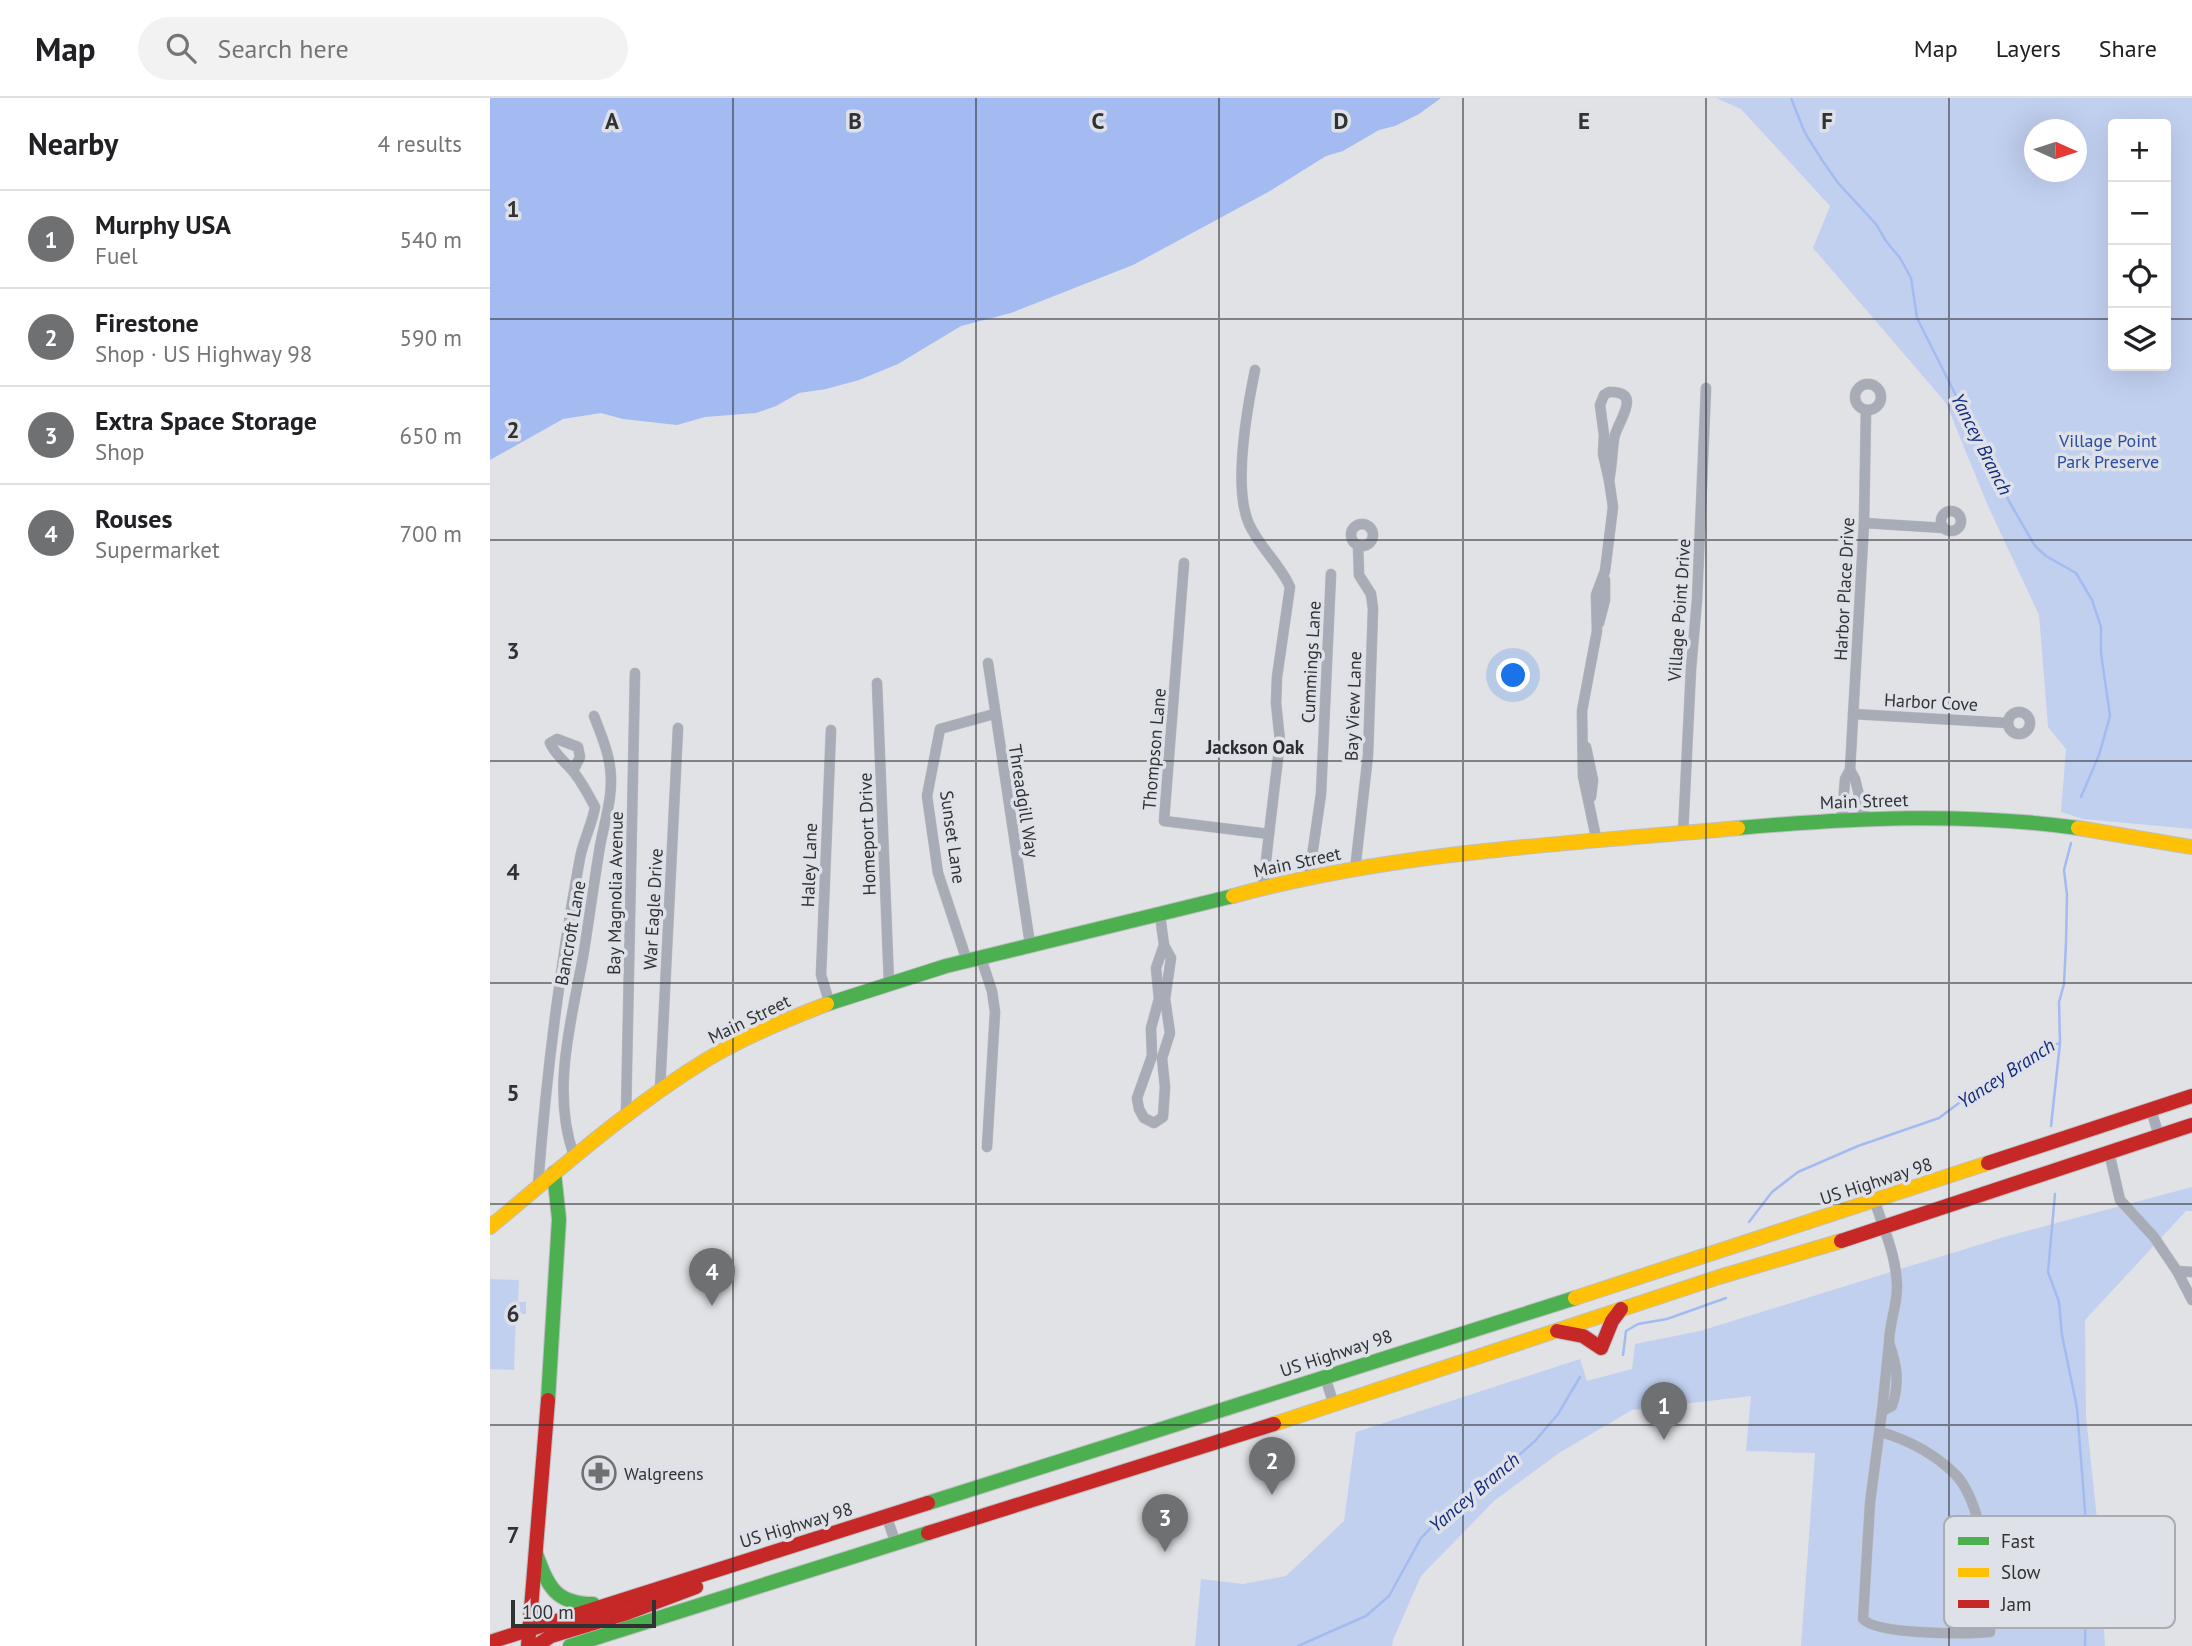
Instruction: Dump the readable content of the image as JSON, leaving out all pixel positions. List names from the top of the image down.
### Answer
{
  "streets": {
    "main road": ["Main Street", "US Highway 98"],
    "street": [
      "Harbor Place Drive",
      "Village Point Drive",
      "Cummings Lane",
      "Harbor Cove",
      "Bay View Lane",
      "Thompson Lane",
      "Threadgill Way",
      "Homeport Drive",
      "Sunset Lane",
      "Haley Lane",
      "Bay Magnolia Avenue",
      "War Eagle Drive",
      "Bancroft Lane"
    ]
  },
  "crossings": [
    ["Harbor Place Drive", "Harbor Cove"],
    ["Harbor Place Drive", "Main Street"],
    ["Village Point Drive", "Main Street"],
    ["Cummings Lane", "Main Street"],
    ["Bay View Lane", "Main Street"],
    ["Threadgill Way", "Main Street"],
    ["Threadgill Way", "Sunset Lane"],
    ["Main Street", "Homeport Drive"],
    ["Main Street", "Sunset Lane"],
    ["Main Street", "Haley Lane"],
    ["Main Street", "Bay Magnolia Avenue"],
    ["Main Street", "War Eagle Drive"],
    ["Main Street", "Bancroft Lane"]
  ],
  "districts": ["Jackson Oak"],
  "water": ["Yancey Branch"],
  "parks": ["Village Point Park Preserve"],
  "places": {
    "pharmacy": ["Walgreens"]
  },
  "legend": ["Fast", "Slow", "Jam"],
  "scale_bar": "100 m",
  "north": "right",
  "page": {
    "header": "Map",
    "search": "Search here",
    "nav": ["Map", "Layers", "Share"],
    "heading": ["Nearby", "4 results"],
    "map_buttons": ["+", "−"],
    "list": [
      {
        "mark": "1",
        "name": "Murphy USA",
        "note": "Fuel",
        "value": "540 m"
      },
      {
        "mark": "2",
        "name": "Firestone",
        "note": "Shop · US Highway 98",
        "value": "590 m"
      },
      {
        "mark": "3",
        "name": "Extra Space Storage",
        "note": "Shop",
        "value": "650 m"
      },
      {
        "mark": "4",
        "name": "Rouses",
        "note": "Supermarket",
        "value": "700 m"
      }
    ],
    "pins": [
      "4",
      "1",
      "2",
      "3"
    ],
    "scale": "100 m"
  },
  "grid": {
    "columns": [
      "A",
      "B",
      "C",
      "D",
      "E",
      "F"
    ],
    "rows": [
      "1",
      "2",
      "3",
      "4",
      "5",
      "6",
      "7"
    ]
  }
}
